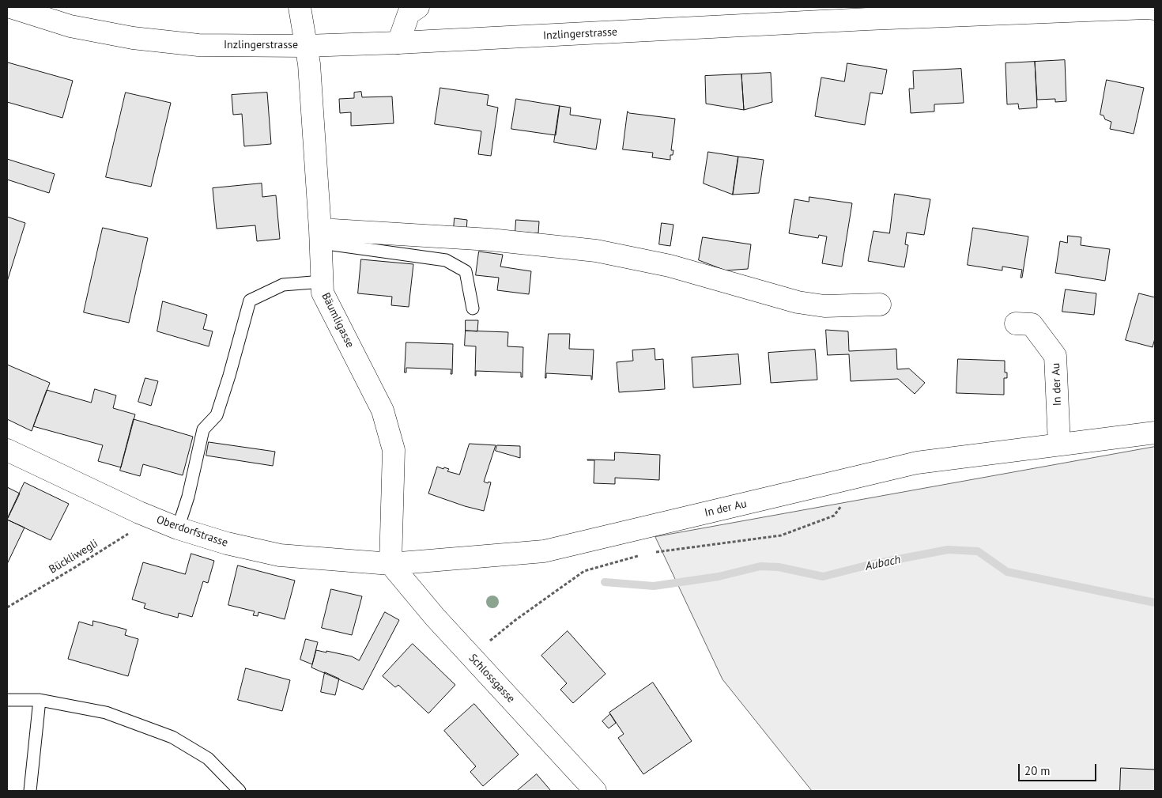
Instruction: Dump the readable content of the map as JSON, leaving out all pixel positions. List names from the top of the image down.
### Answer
{
  "streets": {
    "street": [
      "Inzlingerstrasse",
      "Bäumligasse",
      "In der Au",
      "Oberdorfstrasse",
      "Schlossgasse"
    ],
    "path": ["Bückliwegli"]
  },
  "crossings": [
    ["Inzlingerstrasse", "Bäumligasse"],
    ["Bäumligasse", "In der Au"],
    ["Bäumligasse", "Oberdorfstrasse"],
    ["Bäumligasse", "Schlossgasse"],
    ["In der Au", "Oberdorfstrasse"],
    ["In der Au", "Schlossgasse"],
    ["Oberdorfstrasse", "Bückliwegli"],
    ["Oberdorfstrasse", "Schlossgasse"]
  ],
  "water": ["Aubach"],
  "scale_bar": "20 m"
}
